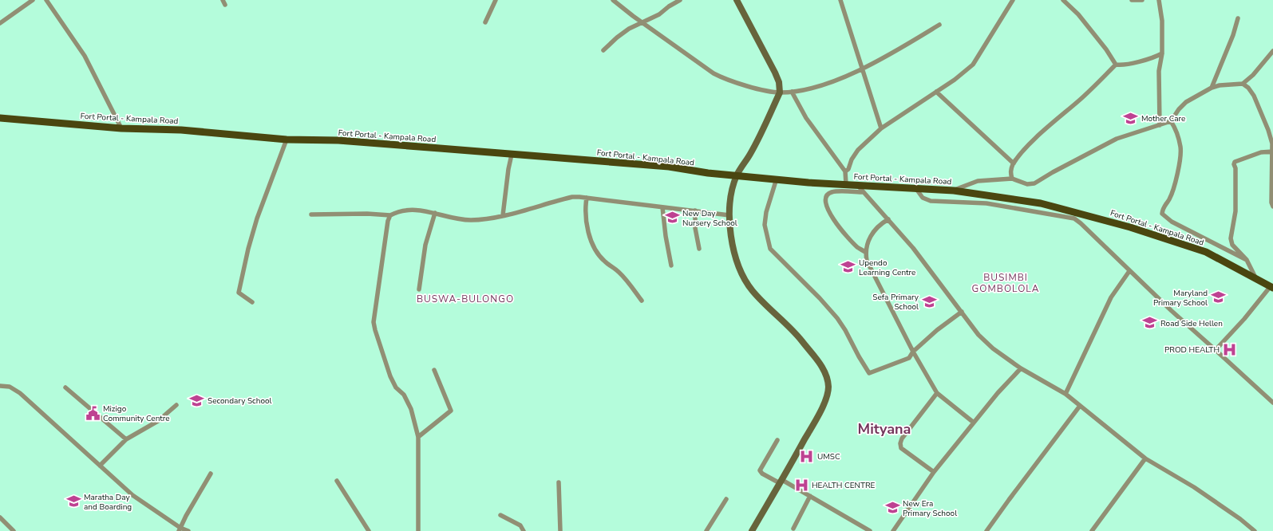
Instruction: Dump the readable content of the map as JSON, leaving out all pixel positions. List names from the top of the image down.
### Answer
{
  "streets": {
    "main road": ["Fort Portal - Kampala Road"]
  },
  "districts": ["BUSIMBI GOMBOLOLA", "BUSWA-BULONGO", "Mityana"],
  "places": {
    "school or university": [
      "Mother Care",
      "New Day Nursery School",
      "Upendo Learning Centre",
      "Maryland Primary School",
      "Sefa Primary School",
      "Road Side Hellen",
      "Secondary School",
      "Maratha Day and Boarding",
      "New Era Primary School"
    ],
    "hospital": ["PROD HEALTH", "UMSC", "HEALTH CENTRE"],
    "public building": ["Mizigo Community Centre"]
  }
}
